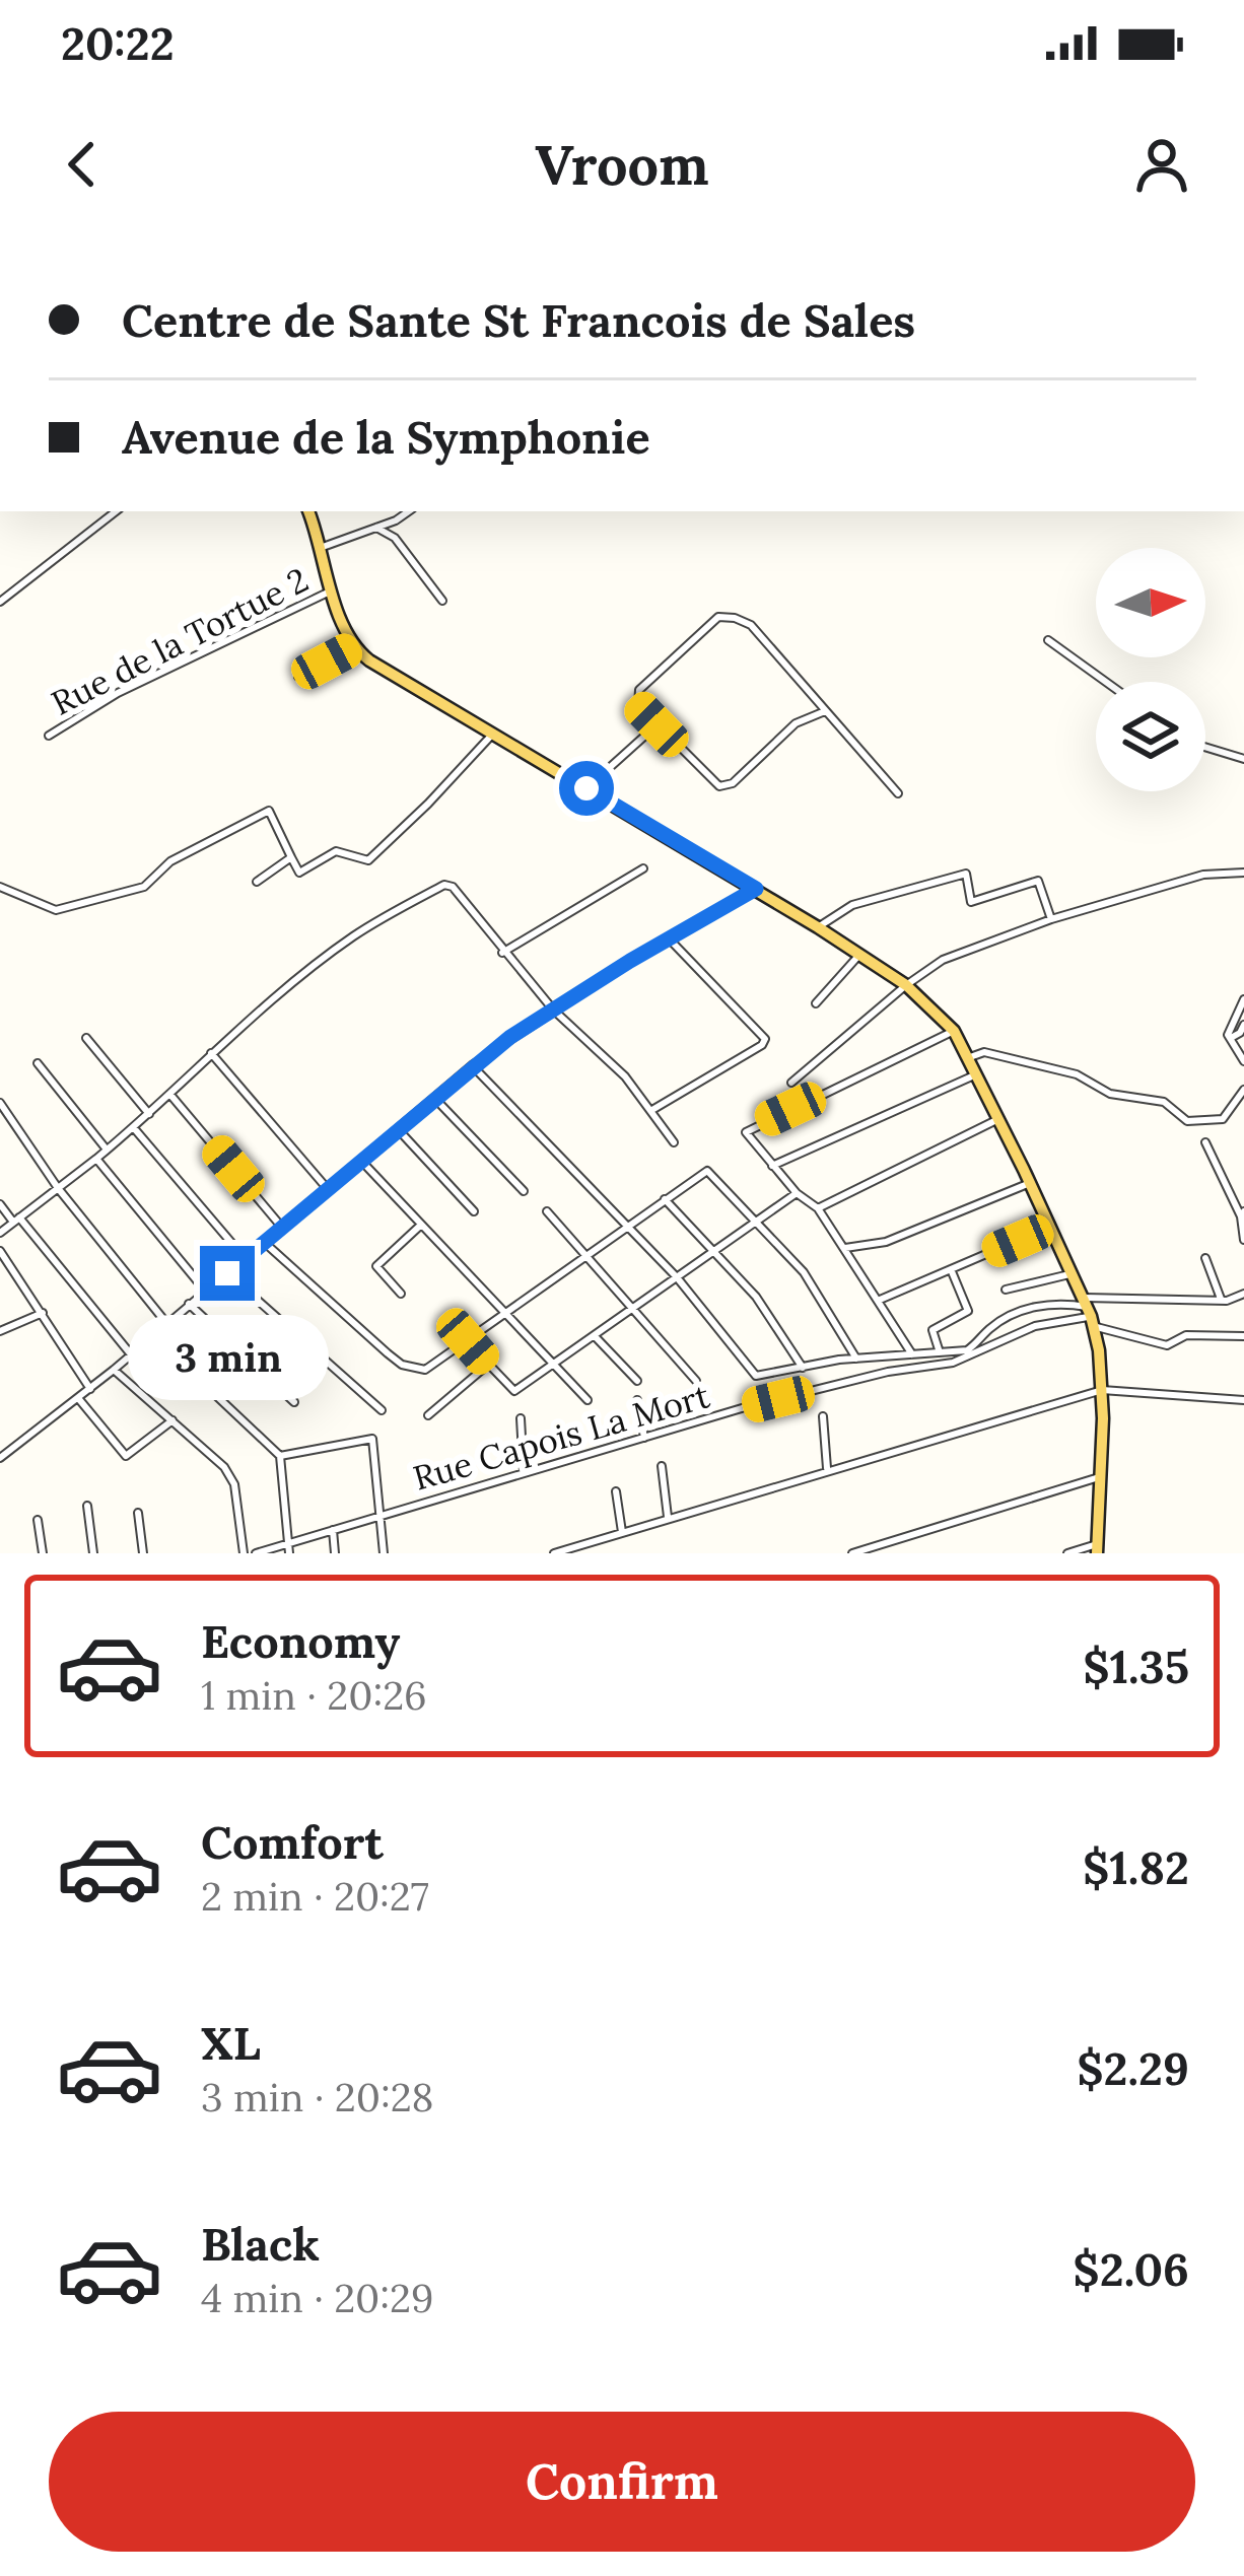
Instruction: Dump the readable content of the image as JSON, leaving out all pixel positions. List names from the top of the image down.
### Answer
{
  "streets": {
    "street": ["Rue de la Tortue 2", "Rue Capois La Mort"]
  },
  "north": "right",
  "page": {
    "status": "20:22",
    "header": "Vroom",
    "banner": ["Centre de Sante St Francois de Sales", "Avenue de la Symphonie"],
    "bubble": "3 min",
    "list": [
      {
        "name": "Economy",
        "note": "1 min · 20:26",
        "value": "$1.35"
      },
      {
        "name": "Comfort",
        "note": "2 min · 20:27",
        "value": "$1.82"
      },
      {
        "name": "XL",
        "note": "3 min · 20:28",
        "value": "$2.29"
      },
      {
        "name": "Black",
        "note": "4 min · 20:29",
        "value": "$2.06"
      }
    ],
    "buttons": "Confirm"
  }
}
